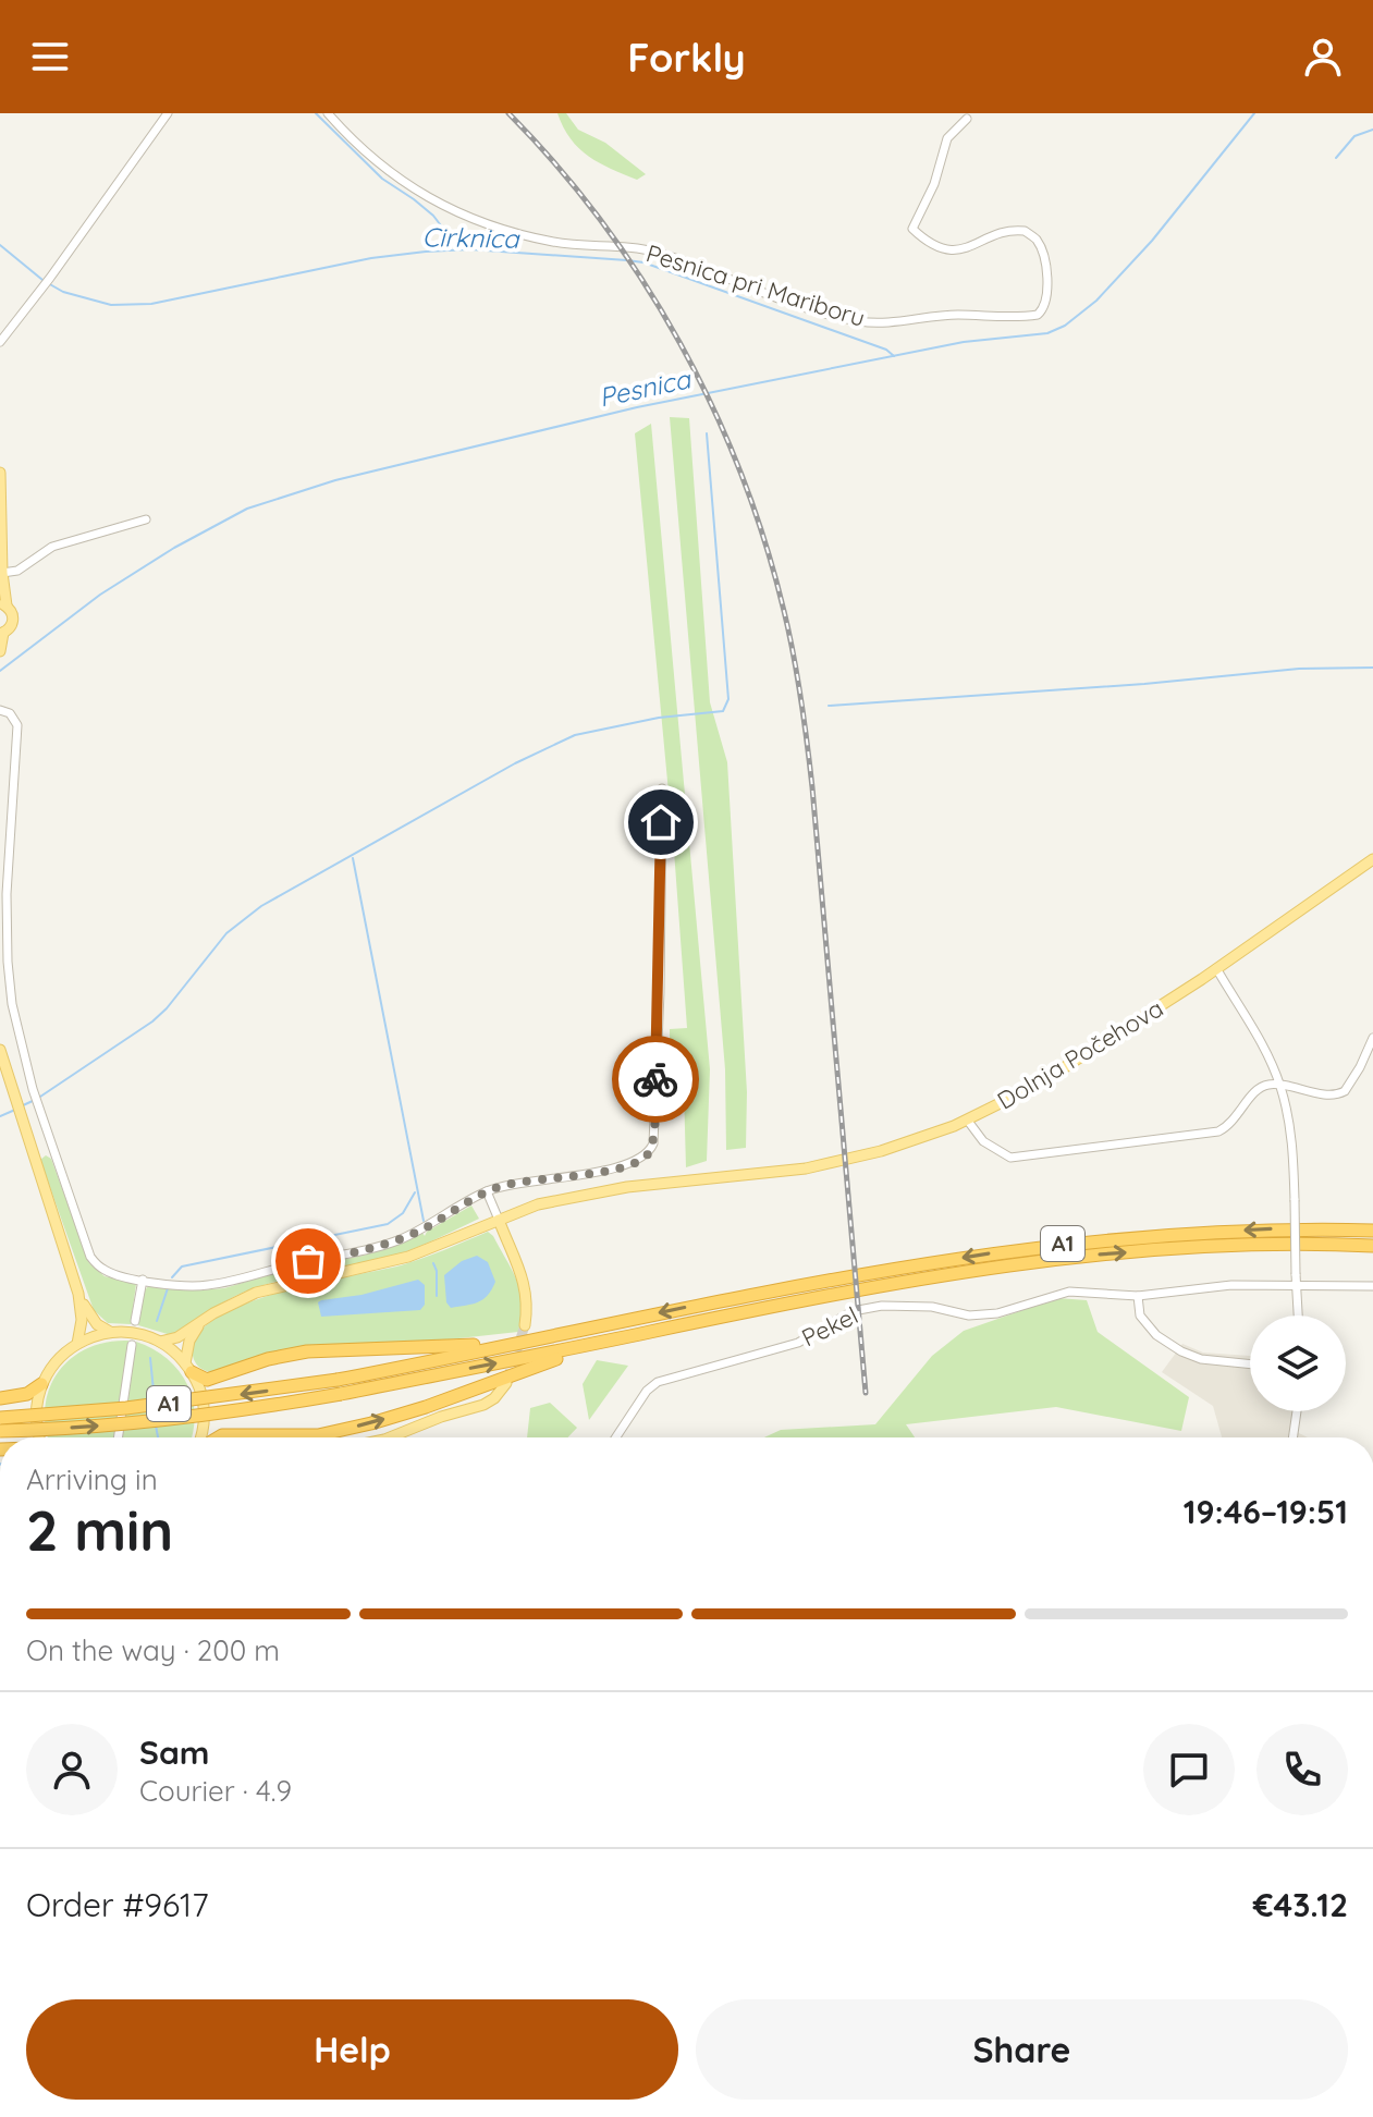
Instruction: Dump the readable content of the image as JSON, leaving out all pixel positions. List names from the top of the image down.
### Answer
{
  "streets": {
    "highway": ["A1"],
    "main road": ["Dolnja Počehova"],
    "street": ["Pesnica pri Mariboru", "Pekel"]
  },
  "water": ["Cirknica", "Pesnica"],
  "page": {
    "header": "Forkly",
    "heading": ["2 min", "Arriving in", "19:46–19:51"],
    "panel": [
      "Sam",
      "Courier · 4.9",
      "Order #9617",
      "€43.12"
    ],
    "bar": "On the way · 200 m",
    "buttons": ["Help", "Share"]
  }
}
